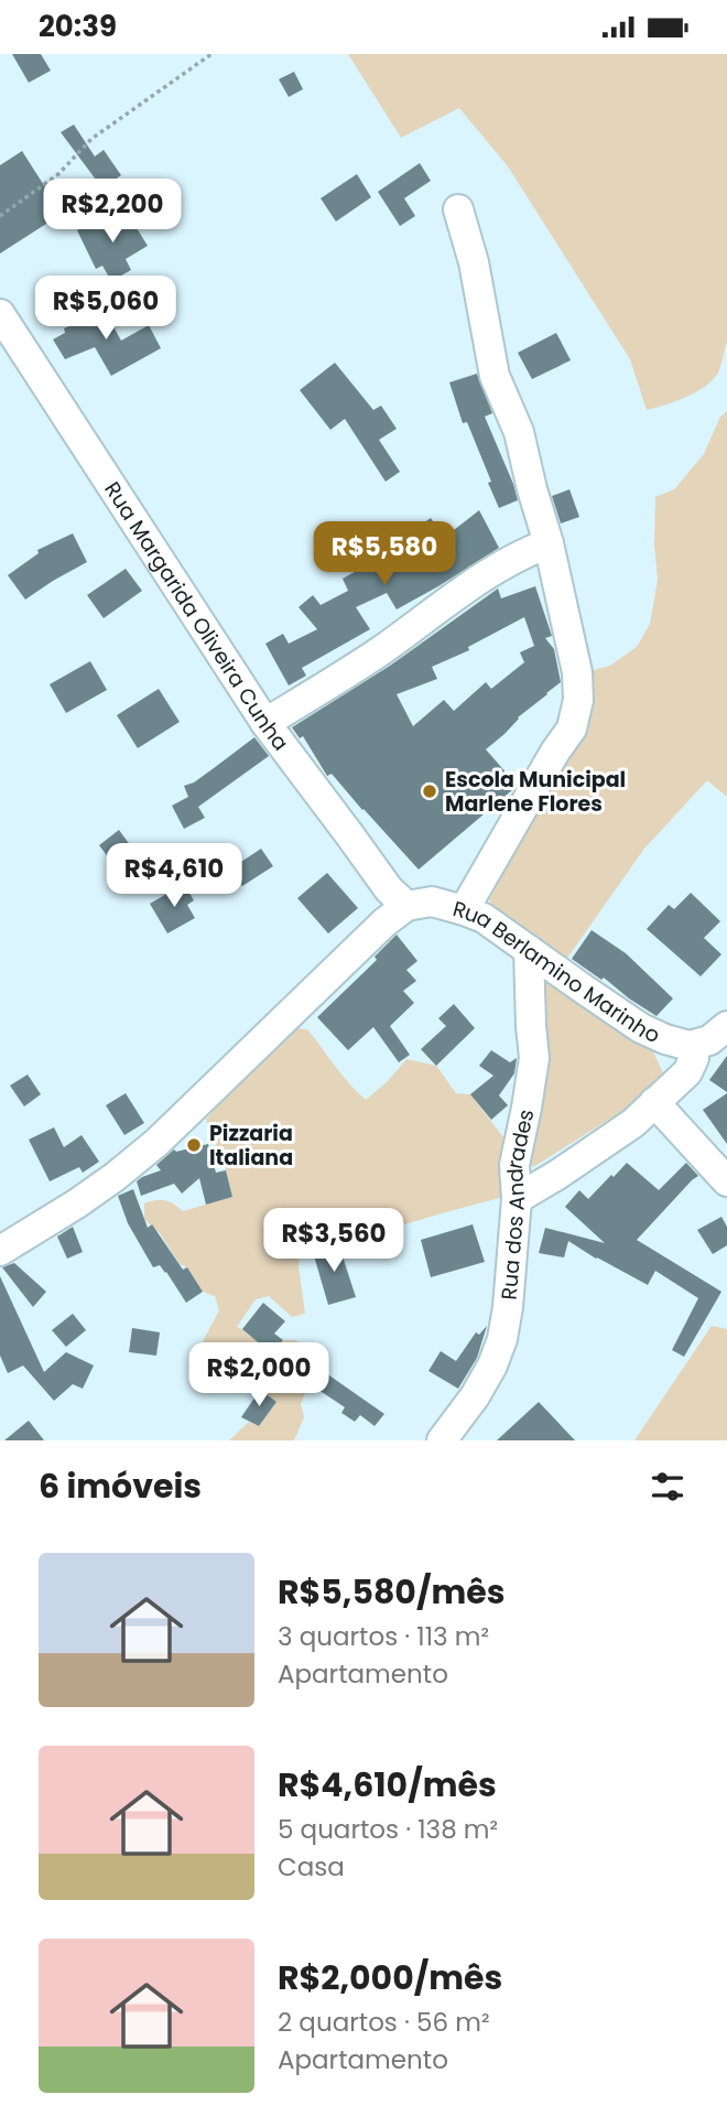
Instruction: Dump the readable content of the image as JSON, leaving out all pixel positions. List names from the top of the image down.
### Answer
{
  "streets": {
    "street": ["Rua Margarida Oliveira Cunha", "Rua Berlamino Marinho", "Rua dos Andrades"]
  },
  "crossings": [
    ["Rua Margarida Oliveira Cunha", "Rua Berlamino Marinho"],
    ["Rua Berlamino Marinho", "Rua dos Andrades"]
  ],
  "places": ["Escola Municipal Marlene Flores", "Pizzaria Italiana"],
  "page": {
    "status": "20:39",
    "price": [
      "R$2,200",
      "R$5,060",
      "R$5,580",
      "R$4,610",
      "R$3,560",
      "R$2,000"
    ],
    "heading": "6 imóveis",
    "list": [
      {
        "name": "R$5,580/mês",
        "note": "3 quartos · 113 m² · Apartamento"
      },
      {
        "name": "R$4,610/mês",
        "note": "5 quartos · 138 m² · Casa"
      },
      {
        "name": "R$2,000/mês",
        "note": "2 quartos · 56 m² · Apartamento"
      }
    ]
  }
}
